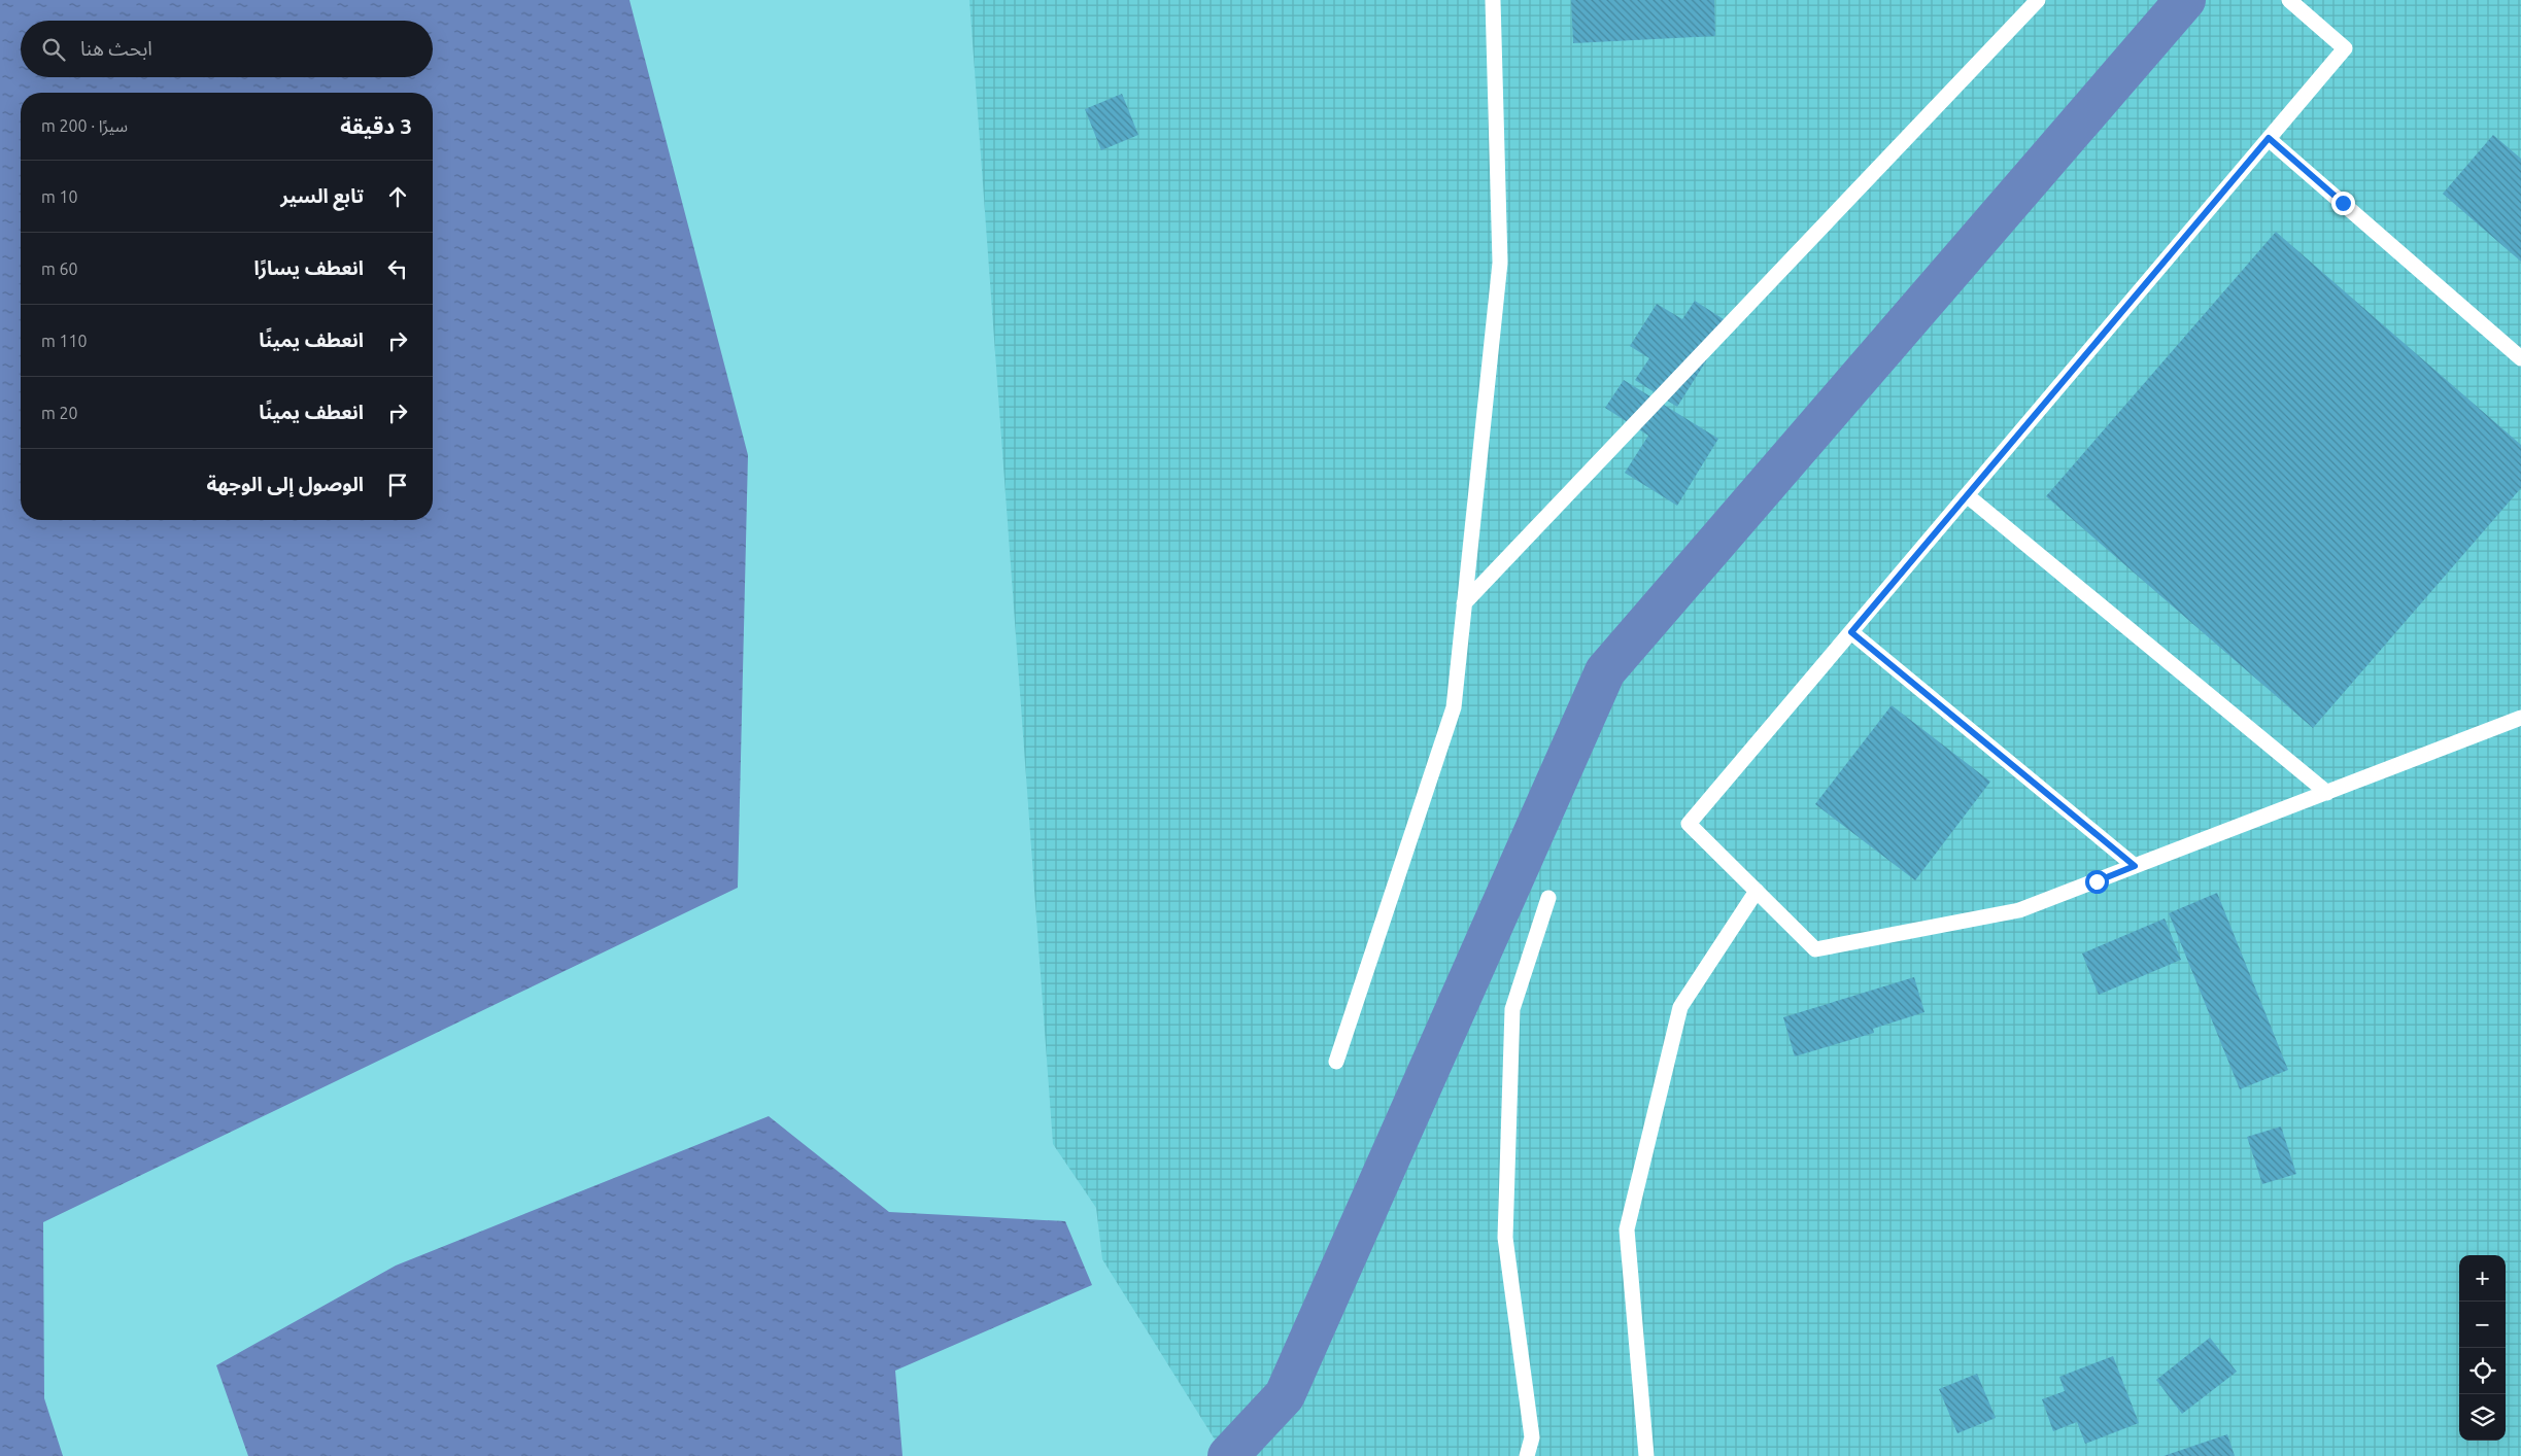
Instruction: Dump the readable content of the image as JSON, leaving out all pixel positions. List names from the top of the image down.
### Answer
{
  "page": {
    "search": "ابحث هنا",
    "heading": ["3 دقيقة", "سيرًا · 200 m"],
    "list": [
      ["تابع السير", "10 m"],
      ["انعطف يسارًا", "60 m"],
      ["انعطف يمينًا", "110 m"],
      ["انعطف يمينًا", "20 m"],
      "الوصول إلى الوجهة"
    ],
    "map_buttons": ["+", "−"]
  }
}
